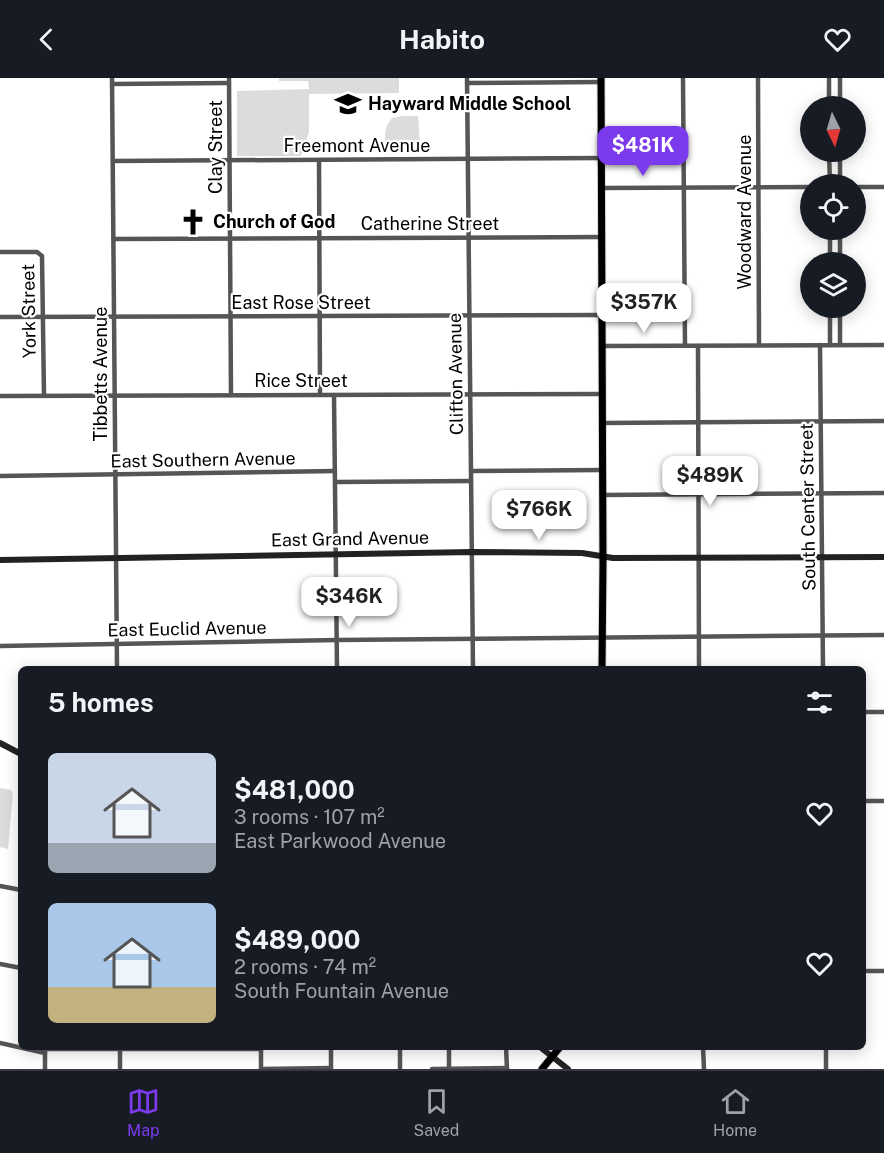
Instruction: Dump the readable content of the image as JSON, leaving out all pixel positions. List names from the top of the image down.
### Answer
{
  "streets": {
    "street": [
      "Freemont Avenue",
      "Clay Street",
      "Woodward Avenue",
      "Catherine Street",
      "East Rose Street",
      "York Street",
      "Tibbetts Avenue",
      "Clifton Avenue",
      "Rice Street",
      "East Southern Avenue",
      "South Center Street",
      "East Grand Avenue",
      "East Euclid Avenue"
    ]
  },
  "crossings": [
    ["Freemont Avenue", "Clay Street"],
    ["Freemont Avenue", "Tibbetts Avenue"],
    ["Freemont Avenue", "Clifton Avenue"],
    ["Clay Street", "Catherine Street"],
    ["Clay Street", "East Rose Street"],
    ["Clay Street", "Rice Street"],
    ["Catherine Street", "Tibbetts Avenue"],
    ["Catherine Street", "Clifton Avenue"],
    ["East Rose Street", "York Street"],
    ["East Rose Street", "Tibbetts Avenue"],
    ["East Rose Street", "Clifton Avenue"],
    ["York Street", "Rice Street"],
    ["Tibbetts Avenue", "Rice Street"],
    ["Tibbetts Avenue", "East Southern Avenue"],
    ["Tibbetts Avenue", "East Grand Avenue"],
    ["Tibbetts Avenue", "East Euclid Avenue"],
    ["Clifton Avenue", "Rice Street"],
    ["Clifton Avenue", "East Grand Avenue"],
    ["Clifton Avenue", "East Euclid Avenue"],
    ["South Center Street", "East Grand Avenue"],
    ["South Center Street", "East Euclid Avenue"]
  ],
  "places": {
    "school or university": ["Hayward Middle School"],
    "church": ["Church of God"]
  },
  "north": "bottom",
  "page": {
    "header": "Habito",
    "price": [
      "$481K",
      "$357K",
      "$489K",
      "$766K",
      "$346K"
    ],
    "heading": "5 homes",
    "list": [
      {
        "name": "$481,000",
        "note": "3 rooms · 107 m² · East Parkwood Avenue"
      },
      {
        "name": "$489,000",
        "note": "2 rooms · 74 m² · South Fountain Avenue"
      }
    ],
    "tabs": ["Map", "Saved", "Home"]
  }
}
